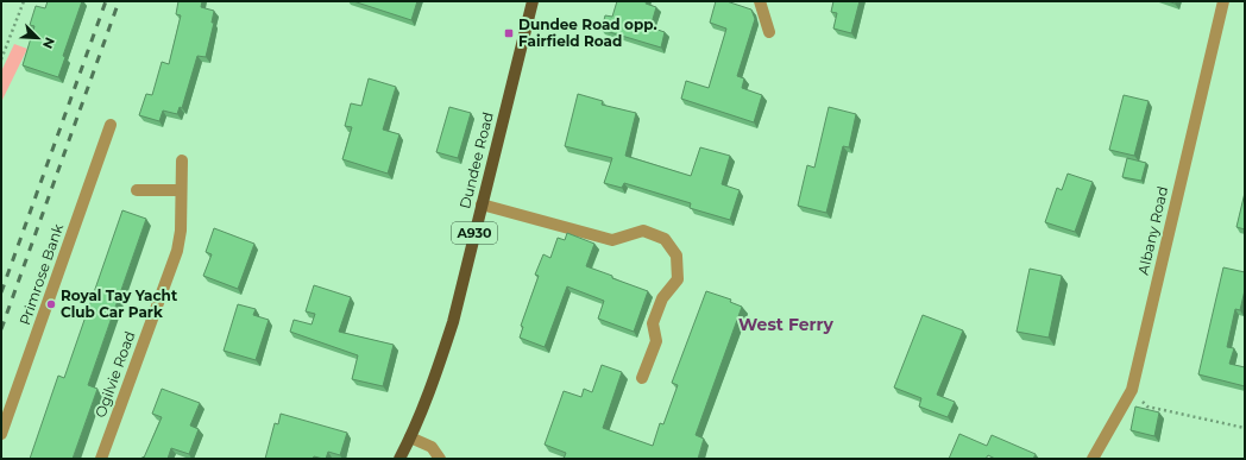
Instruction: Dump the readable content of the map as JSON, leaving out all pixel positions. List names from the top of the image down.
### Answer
{
  "streets": {
    "main road": ["Dundee Road", "A930"],
    "street": ["Albany Road", "Primrose Bank", "Ogilvie Road"]
  },
  "districts": ["West Ferry"],
  "places": {
    "transit": ["Dundee Road opp. Fairfield Road"],
    "other": ["Royal Tay Yacht Club Car Park"]
  },
  "north": "bottom right"
}
